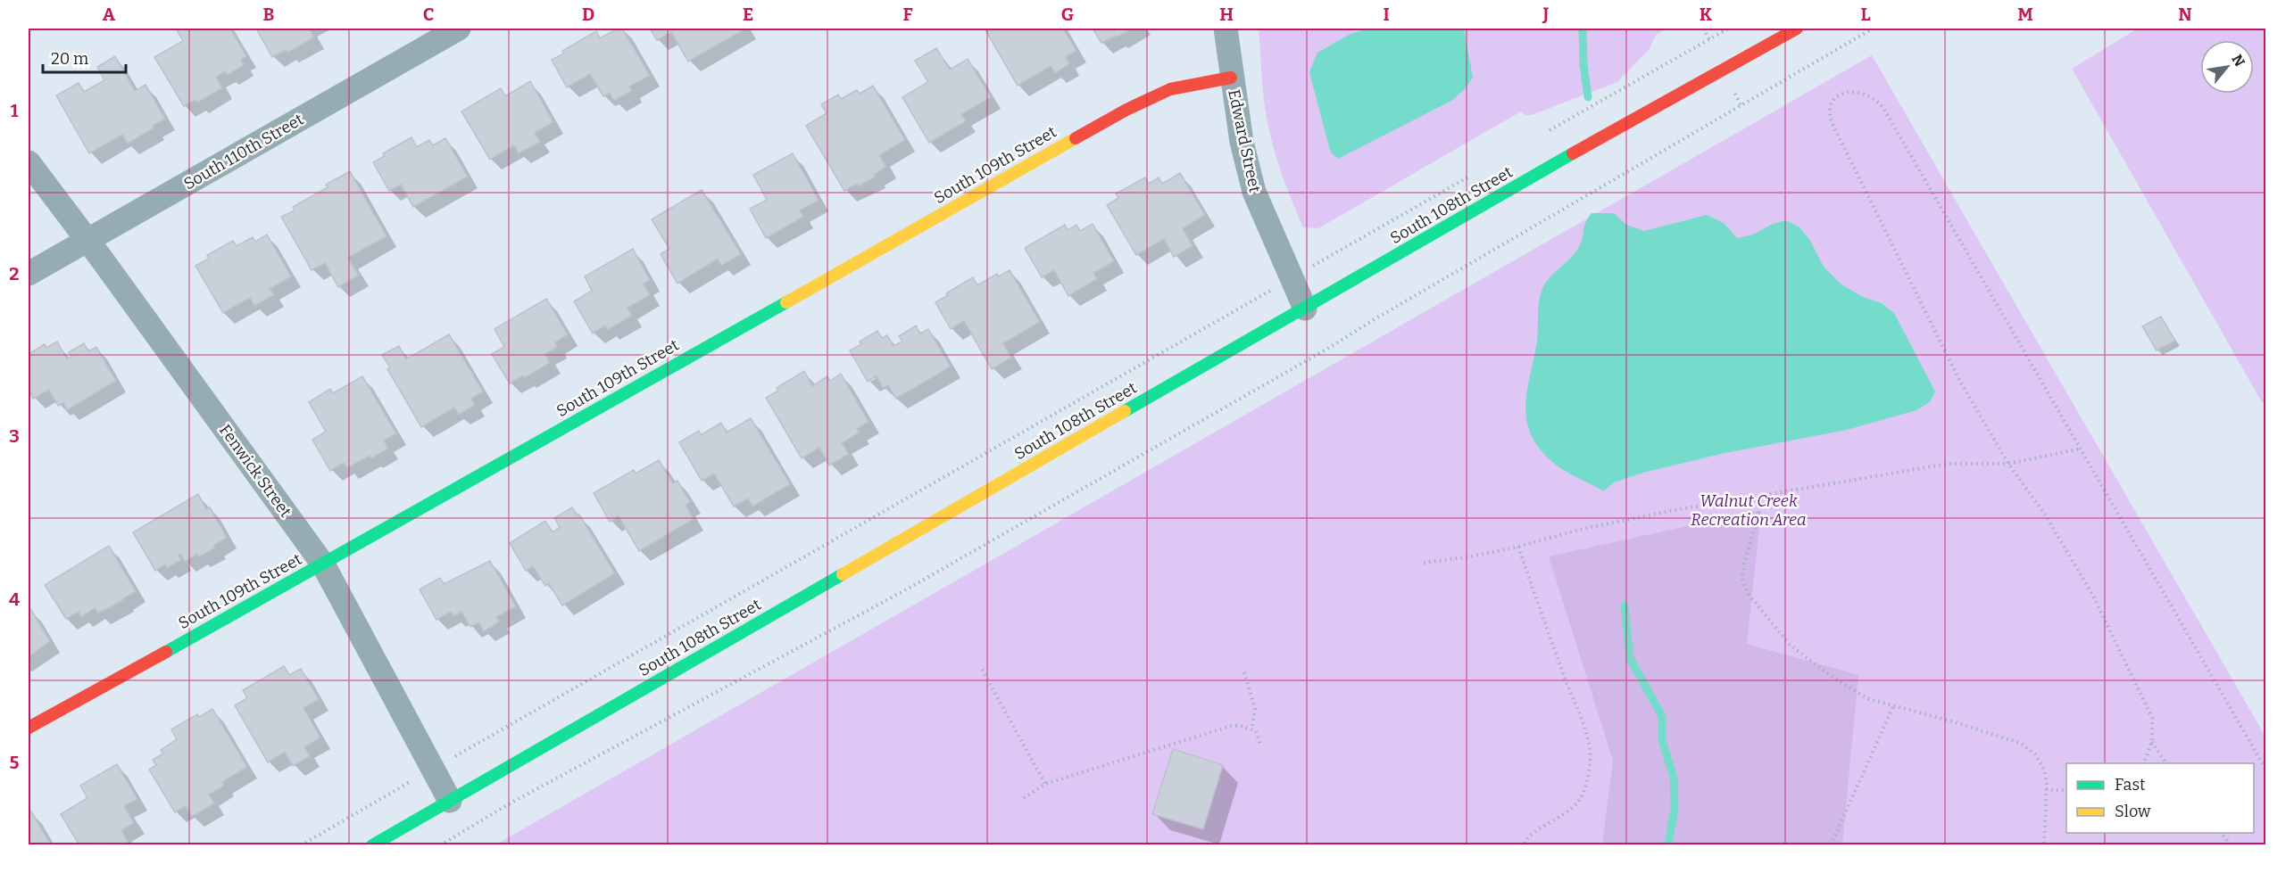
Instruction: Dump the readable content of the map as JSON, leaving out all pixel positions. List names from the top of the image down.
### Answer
{
  "streets": {
    "street": [
      "Edward Street",
      "South 110th Street",
      "South 109th Street",
      "South 108th Street",
      "Fenwick Street"
    ]
  },
  "crossings": [
    ["Edward Street", "South 109th Street"],
    ["Edward Street", "South 108th Street"],
    ["South 110th Street", "Fenwick Street"],
    ["South 109th Street", "Fenwick Street"],
    ["South 108th Street", "Fenwick Street"]
  ],
  "parks": ["Walnut Creek Recreation Area"],
  "legend": ["Fast", "Slow"],
  "scale_bar": "20 m",
  "north": "top right",
  "grid": {
    "columns": [
      "A",
      "B",
      "C",
      "D",
      "E",
      "F",
      "G",
      "H",
      "I",
      "J",
      "K",
      "L",
      "M",
      "N"
    ],
    "rows": [
      "1",
      "2",
      "3",
      "4",
      "5"
    ]
  }
}
